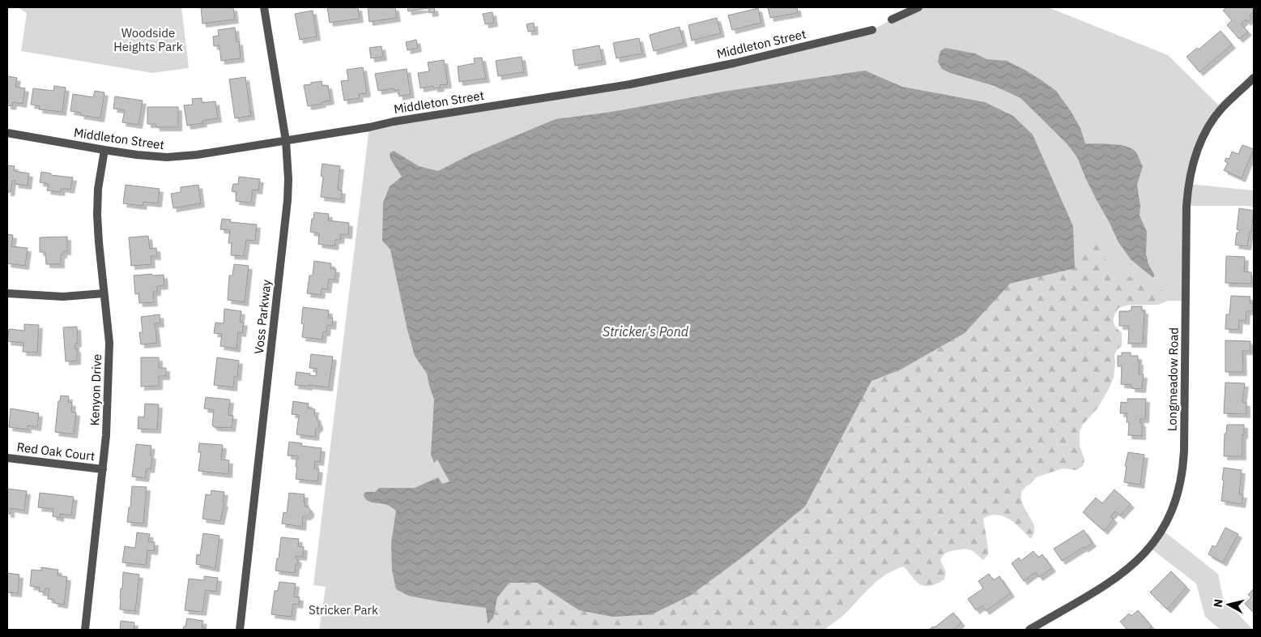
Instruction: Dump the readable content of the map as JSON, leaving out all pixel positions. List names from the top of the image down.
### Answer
{
  "streets": {
    "street": [
      "Middleton Street",
      "Voss Parkway",
      "Longmeadow Road",
      "Kenyon Drive",
      "Red Oak Court"
    ]
  },
  "crossings": [
    ["Middleton Street", "Voss Parkway"],
    ["Middleton Street", "Kenyon Drive"],
    ["Kenyon Drive", "Red Oak Court"]
  ],
  "water": ["Stricker's Pond"],
  "parks": ["Woodside Heights Park", "Stricker Park"],
  "north": "left"
}
